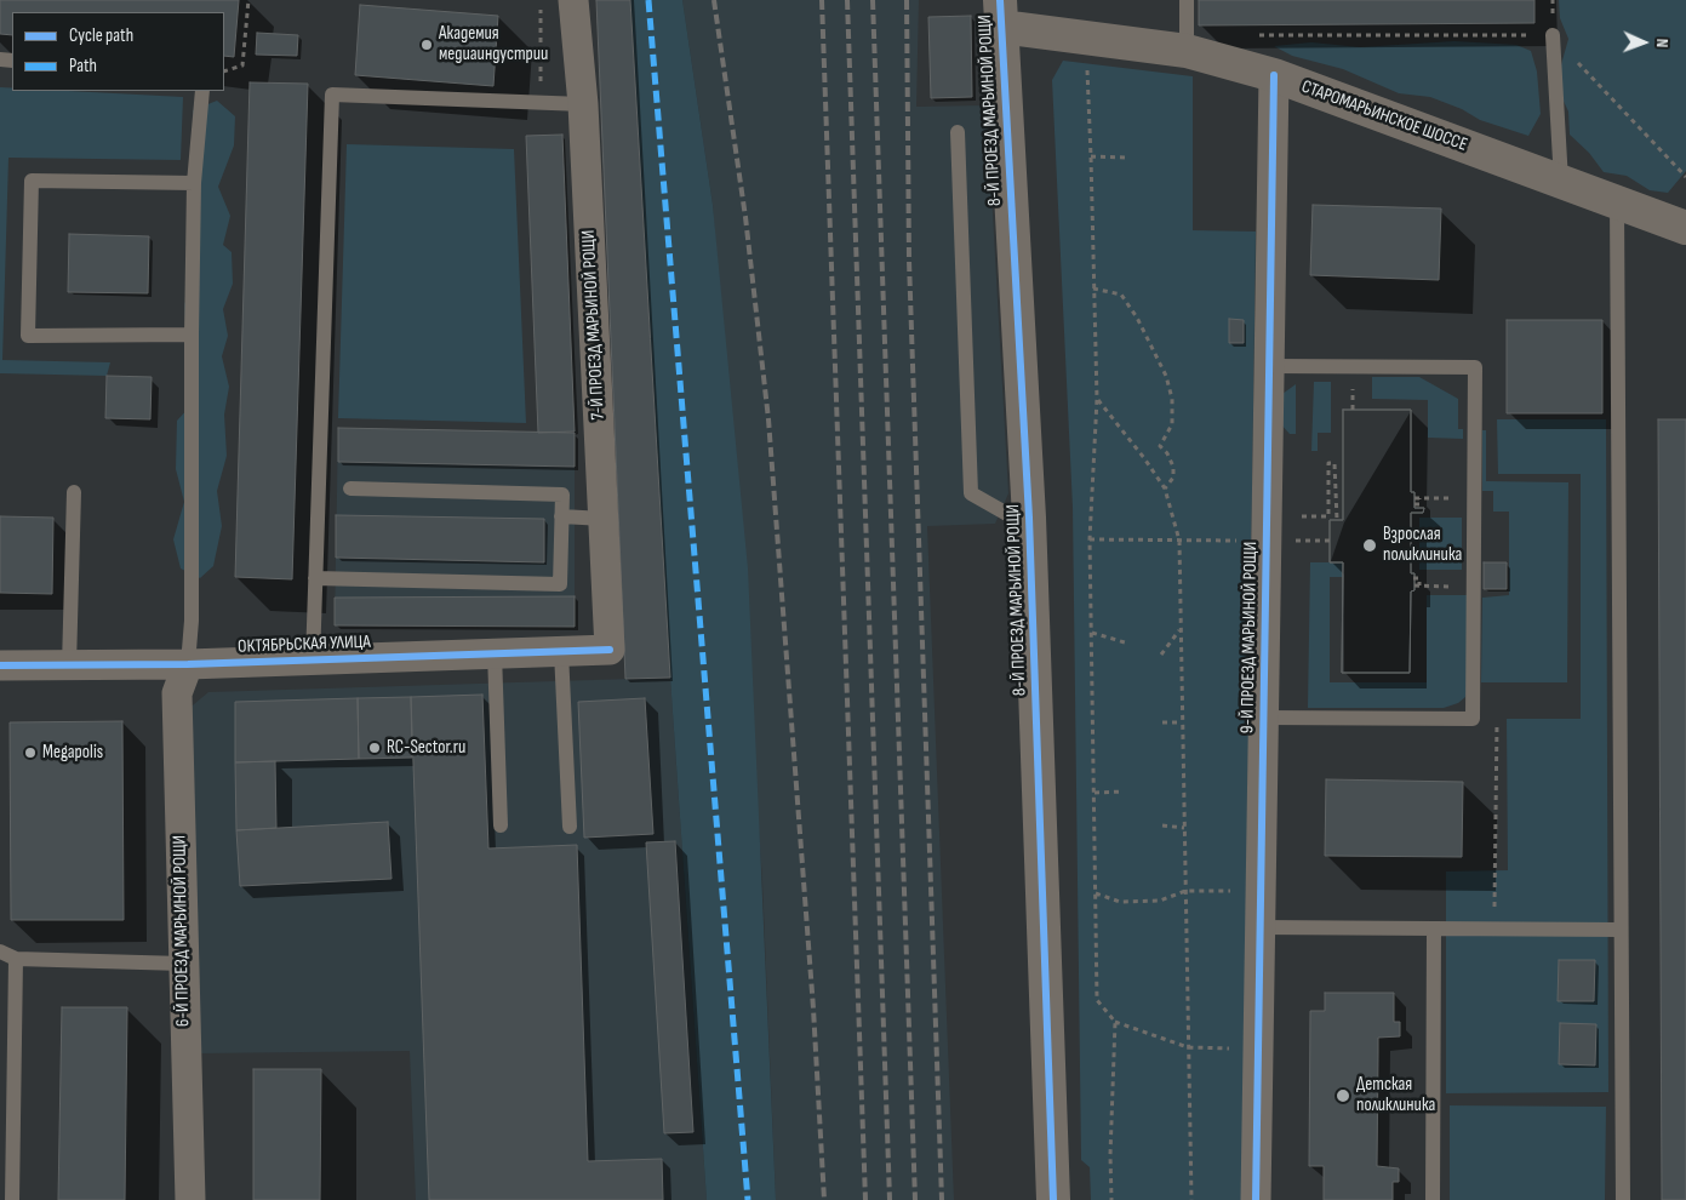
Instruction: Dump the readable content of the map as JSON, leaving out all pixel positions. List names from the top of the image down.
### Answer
{
  "streets": {
    "street": [
      "8-Й ПРОЕЗД МАРЬИНОЙ РОЩИ",
      "СТАРОМАРЬИНСКОЕ ШОССЕ",
      "7-Й ПРОЕЗД МАРЬИНОЙ РОЩИ",
      "9-Й ПРОЕЗД МАРЬИНОЙ РОЩИ",
      "ОКТЯБРЬСКАЯ УЛИЦА",
      "6-Й ПРОЕЗД МАРЬИНОЙ РОЩИ"
    ]
  },
  "crossings": [
    ["8-Й ПРОЕЗД МАРЬИНОЙ РОЩИ", "СТАРОМАРЬИНСКОЕ ШОССЕ"],
    ["СТАРОМАРЬИНСКОЕ ШОССЕ", "9-Й ПРОЕЗД МАРЬИНОЙ РОЩИ"],
    ["7-Й ПРОЕЗД МАРЬИНОЙ РОЩИ", "ОКТЯБРЬСКАЯ УЛИЦА"],
    ["ОКТЯБРЬСКАЯ УЛИЦА", "6-Й ПРОЕЗД МАРЬИНОЙ РОЩИ"]
  ],
  "places": [
    "Академия медиаиндустрии",
    "Взрослая поликлиника",
    "RC-Sector.ru",
    "Megapolis",
    "Детская поликлиника"
  ],
  "legend": ["Cycle path", "Path"],
  "north": "right"
}
